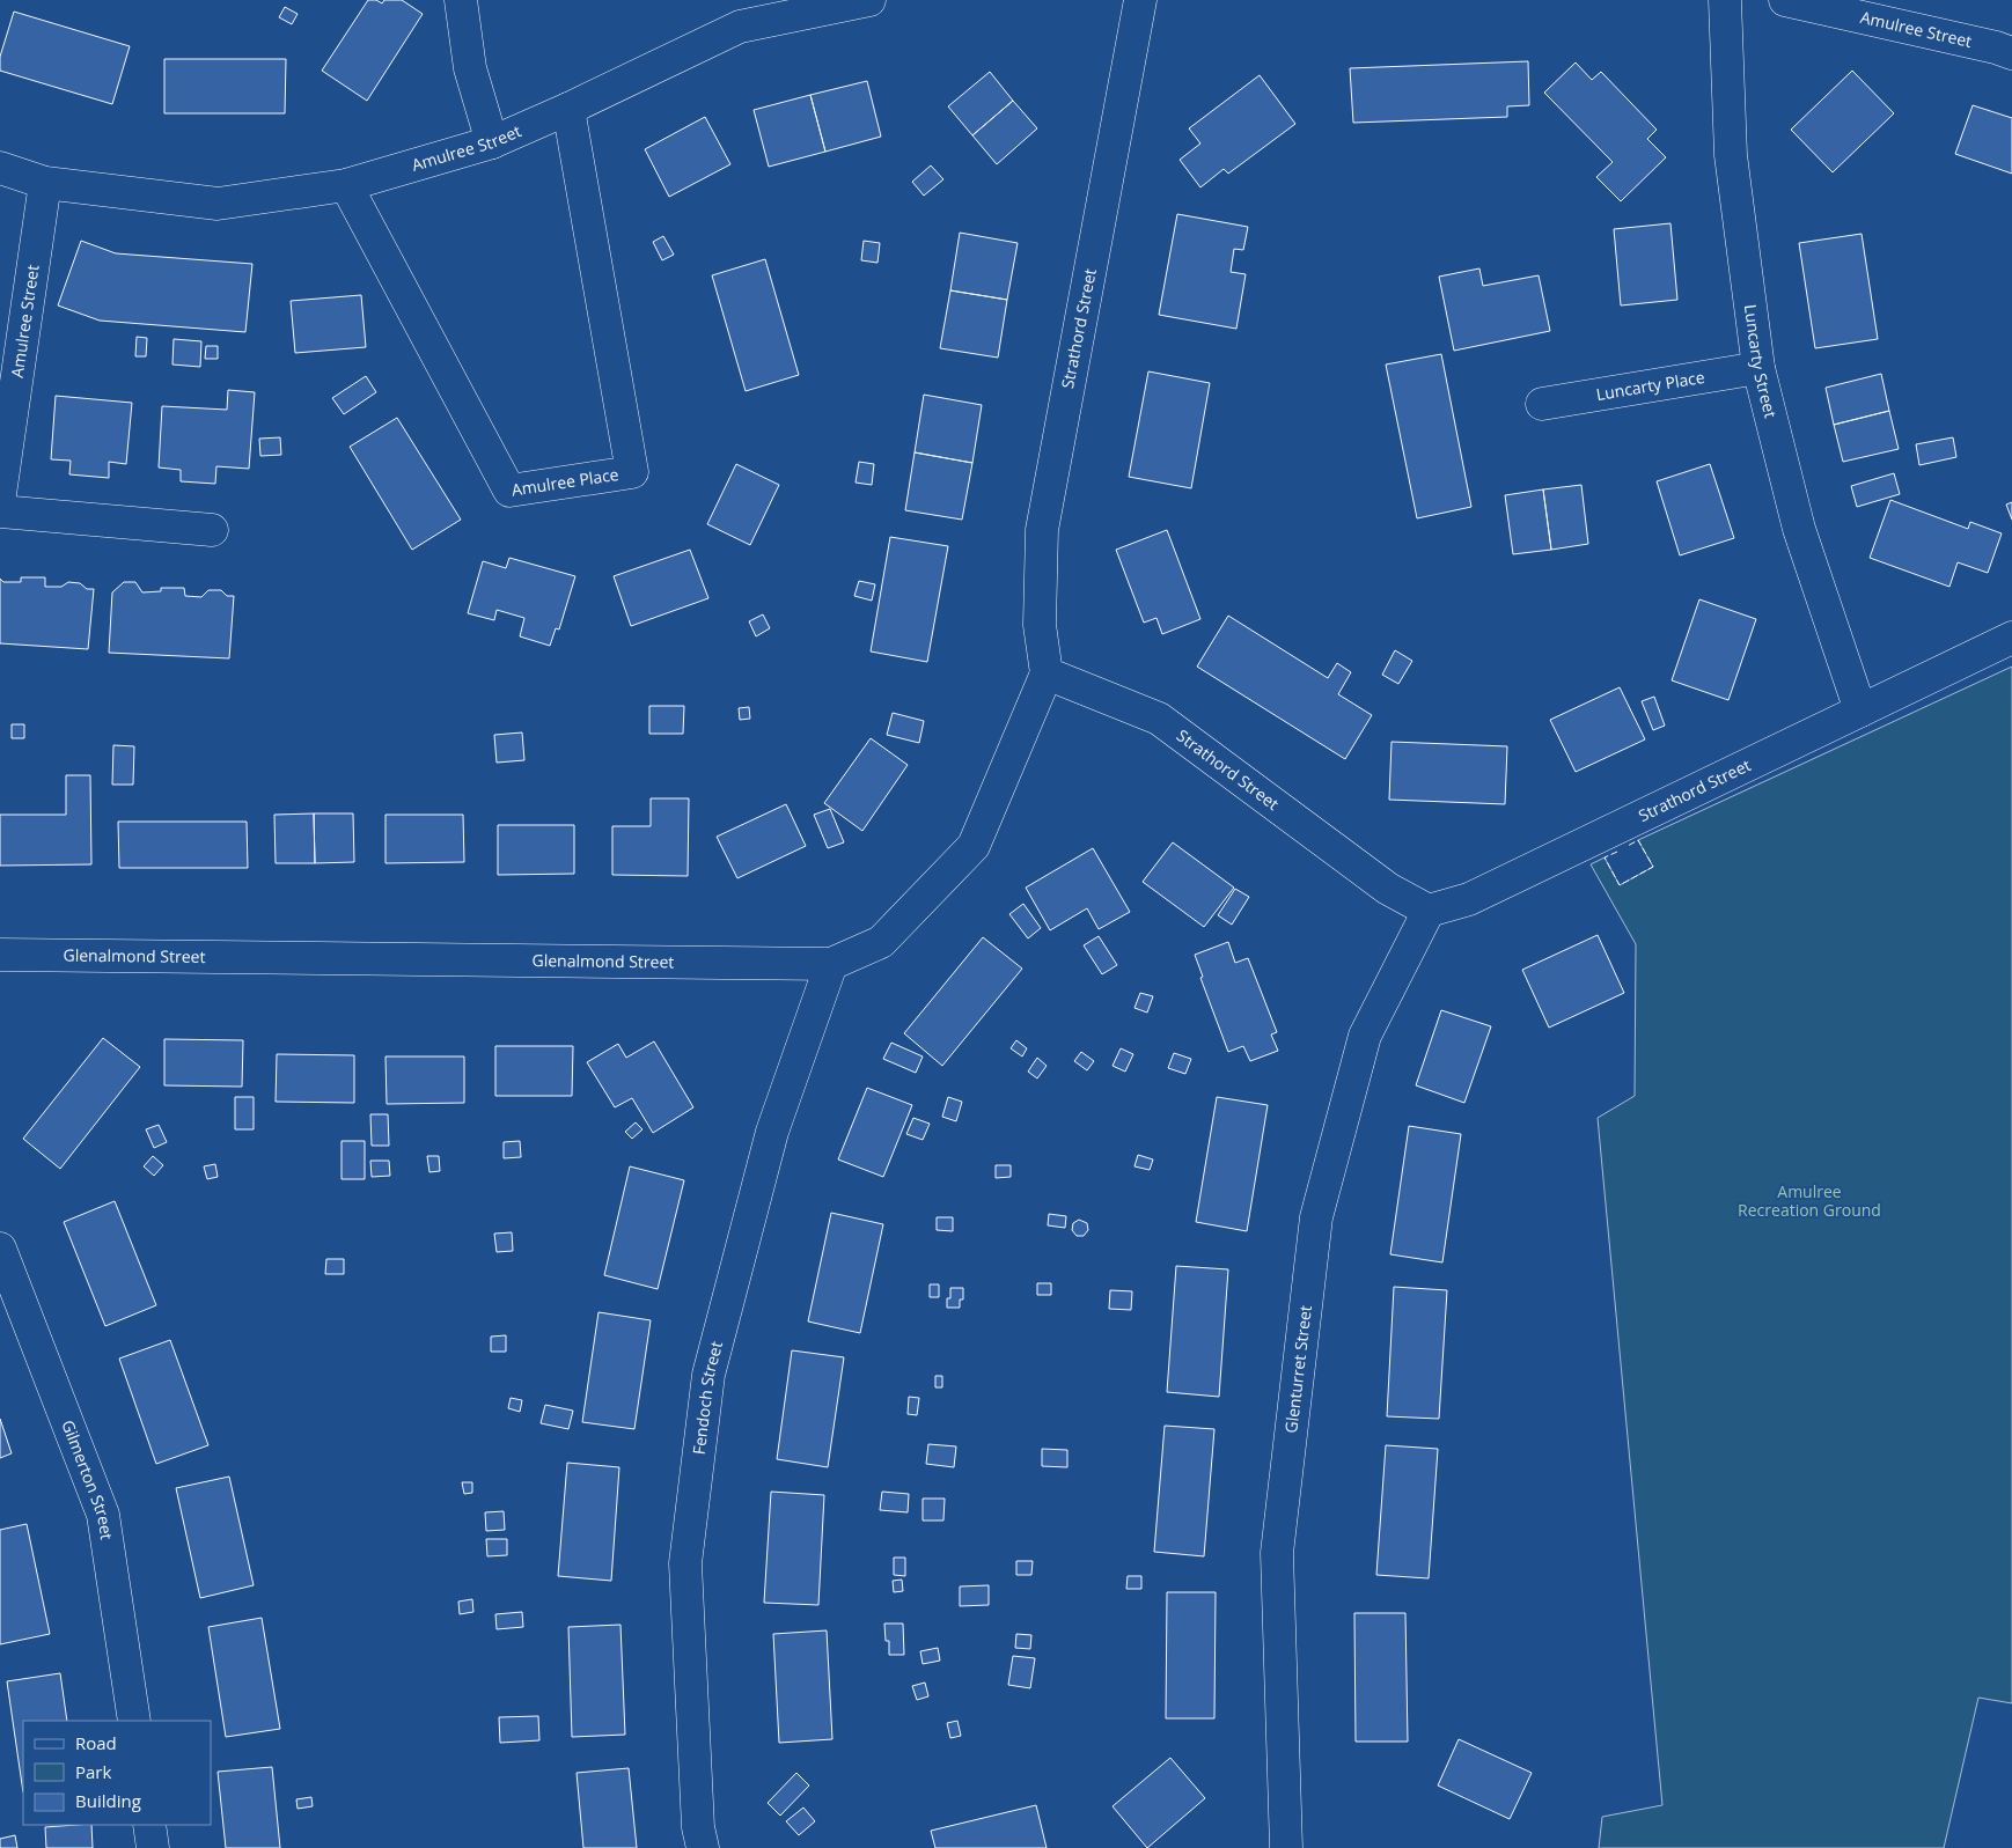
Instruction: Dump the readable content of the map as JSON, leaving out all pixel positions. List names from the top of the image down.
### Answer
{
  "streets": {
    "street": [
      "Amulree Street",
      "Strathord Street",
      "Luncarty Street",
      "Luncarty Place",
      "Amulree Place",
      "Glenalmond Street",
      "Glenturret Street",
      "Fendoch Street",
      "Gilmerton Street"
    ]
  },
  "crossings": [
    ["Amulree Street", "Amulree Place"],
    ["Strathord Street", "Luncarty Street"],
    ["Strathord Street", "Glenalmond Street"],
    ["Strathord Street", "Glenturret Street"],
    ["Luncarty Street", "Luncarty Place"],
    ["Glenalmond Street", "Fendoch Street"]
  ],
  "parks": ["Amulree Recreation Ground"],
  "legend": ["Road", "Park", "Building"]
}
